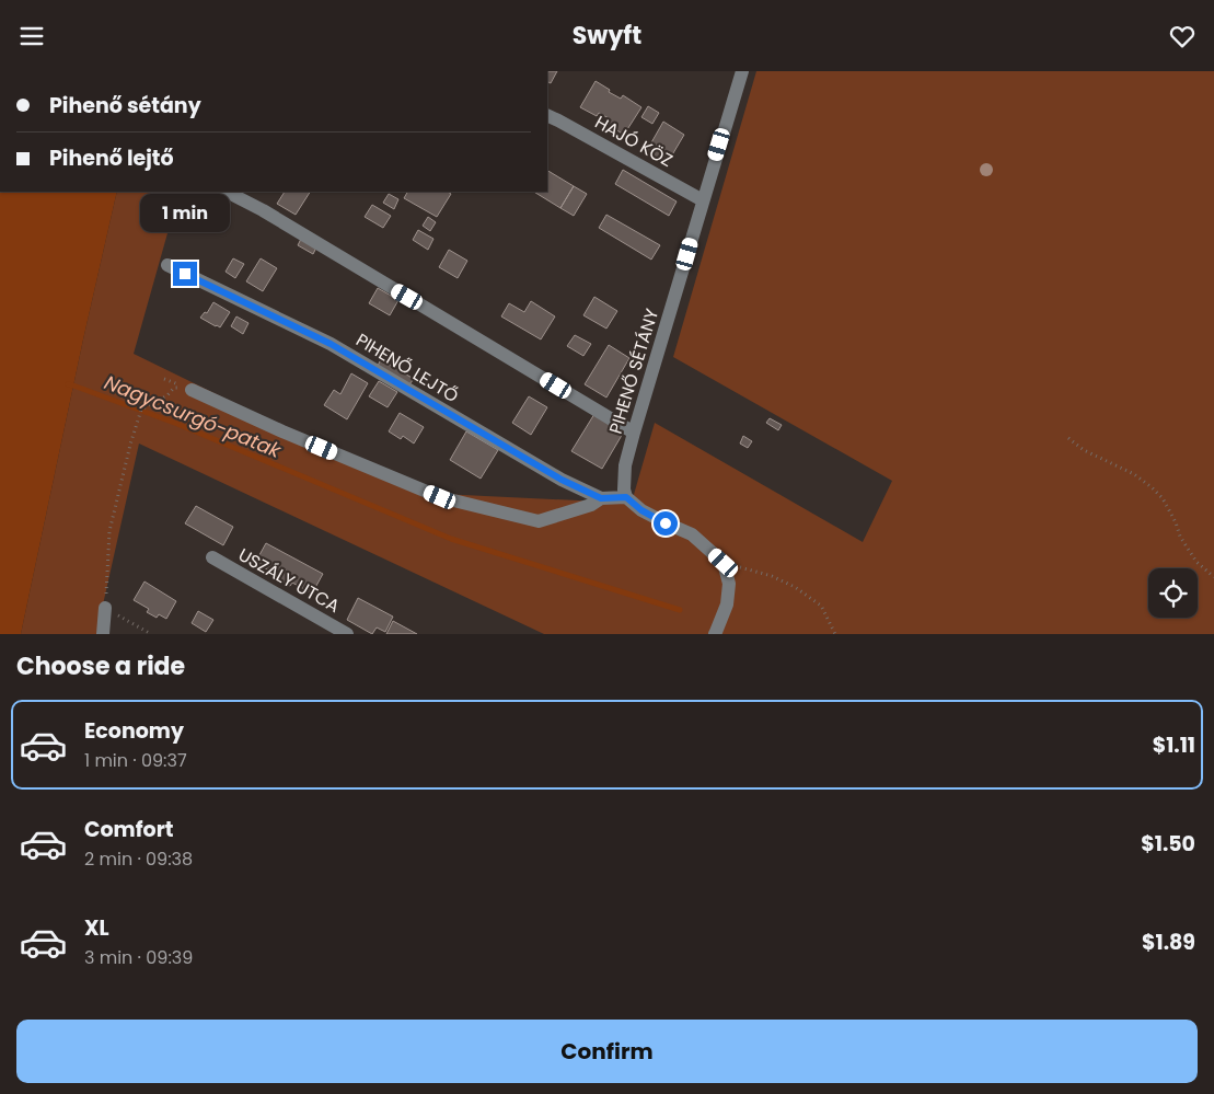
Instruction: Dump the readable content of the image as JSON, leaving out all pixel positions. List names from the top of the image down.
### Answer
{
  "streets": {
    "street": [
      "HAJÓ KÖZ",
      "PIHENŐ LEJTŐ",
      "PIHENŐ SÉTÁNY",
      "USZÁLY UTCA"
    ]
  },
  "crossings": [
    ["HAJÓ KÖZ", "PIHENŐ SÉTÁNY"],
    ["PIHENŐ LEJTŐ", "PIHENŐ SÉTÁNY"]
  ],
  "water": ["Nagycsurgó-patak"],
  "page": {
    "header": "Swyft",
    "banner": ["Pihenő sétány", "Pihenő lejtő"],
    "bubble": "1 min",
    "heading": "Choose a ride",
    "list": [
      {
        "name": "Economy",
        "note": "1 min · 09:37",
        "value": "$1.11"
      },
      {
        "name": "Comfort",
        "note": "2 min · 09:38",
        "value": "$1.50"
      },
      {
        "name": "XL",
        "note": "3 min · 09:39",
        "value": "$1.89"
      }
    ],
    "buttons": "Confirm"
  }
}
